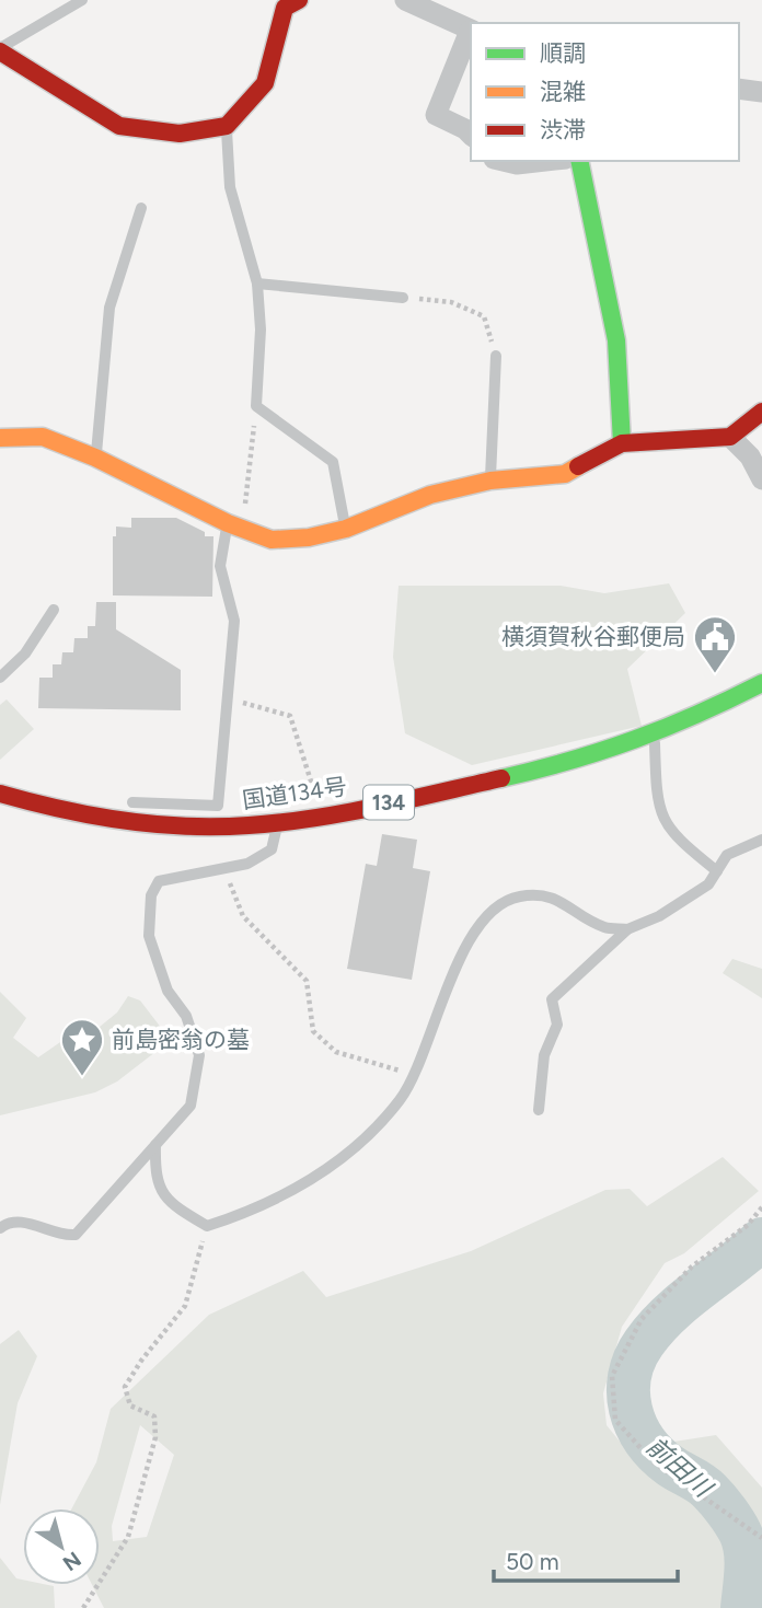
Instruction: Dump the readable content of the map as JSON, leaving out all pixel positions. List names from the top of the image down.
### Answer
{
  "streets": {
    "main road": ["国道134号", "134"]
  },
  "water": ["前田川"],
  "places": {
    "public building": ["横須賀秋谷郵便局"],
    "place": ["前島密翁の墓"]
  },
  "legend": ["順調", "混雑", "渋滞"],
  "scale_bar": "50 m",
  "north": "bottom right"
}
